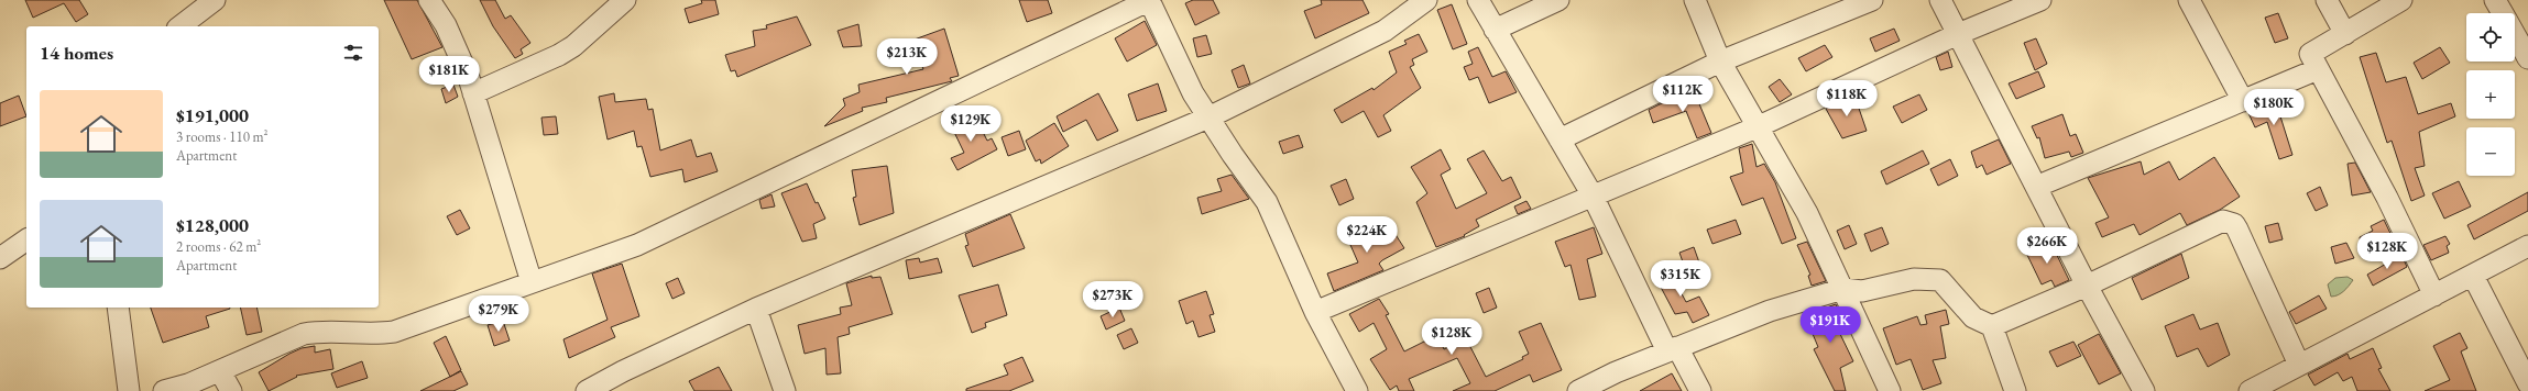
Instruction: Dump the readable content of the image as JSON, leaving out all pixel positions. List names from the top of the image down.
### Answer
{
  "page": {
    "map_buttons": ["+", "−"],
    "heading": "14 homes",
    "price": [
      "$213K",
      "$181K",
      "$112K",
      "$118K",
      "$180K",
      "$129K",
      "$224K",
      "$266K",
      "$128K",
      "$315K",
      "$273K",
      "$279K",
      "$191K",
      "$128K"
    ],
    "list": [
      {
        "name": "$191,000",
        "note": "3 rooms · 110 m² · Apartment"
      },
      {
        "name": "$128,000",
        "note": "2 rooms · 62 m² · Apartment"
      }
    ]
  }
}
